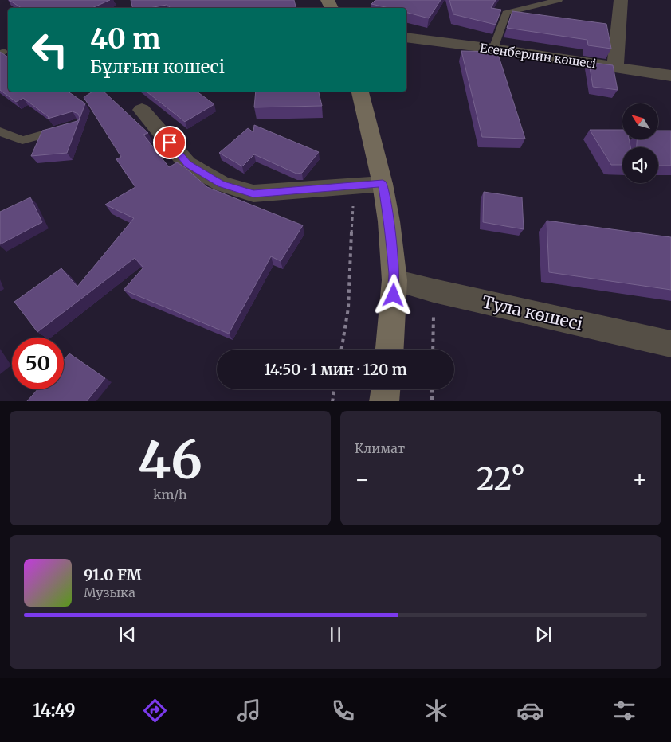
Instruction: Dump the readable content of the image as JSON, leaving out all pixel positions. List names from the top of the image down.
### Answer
{
  "streets": {
    "street": ["Есенберлин көшесі", "Тула көшесі"]
  },
  "north": "top left",
  "page": {
    "turn": ["40 m", "Бұлғын көшесі"],
    "limit": "50",
    "trip": "14:50 · 1 мин · 120 m",
    "tile": [
      ["46", "km/h"],
      "Климат"
    ],
    "heat": ["−", "22°", "+"],
    "song": ["91.0 FM", "Музыка"],
    "tabs": "14:49"
  }
}
